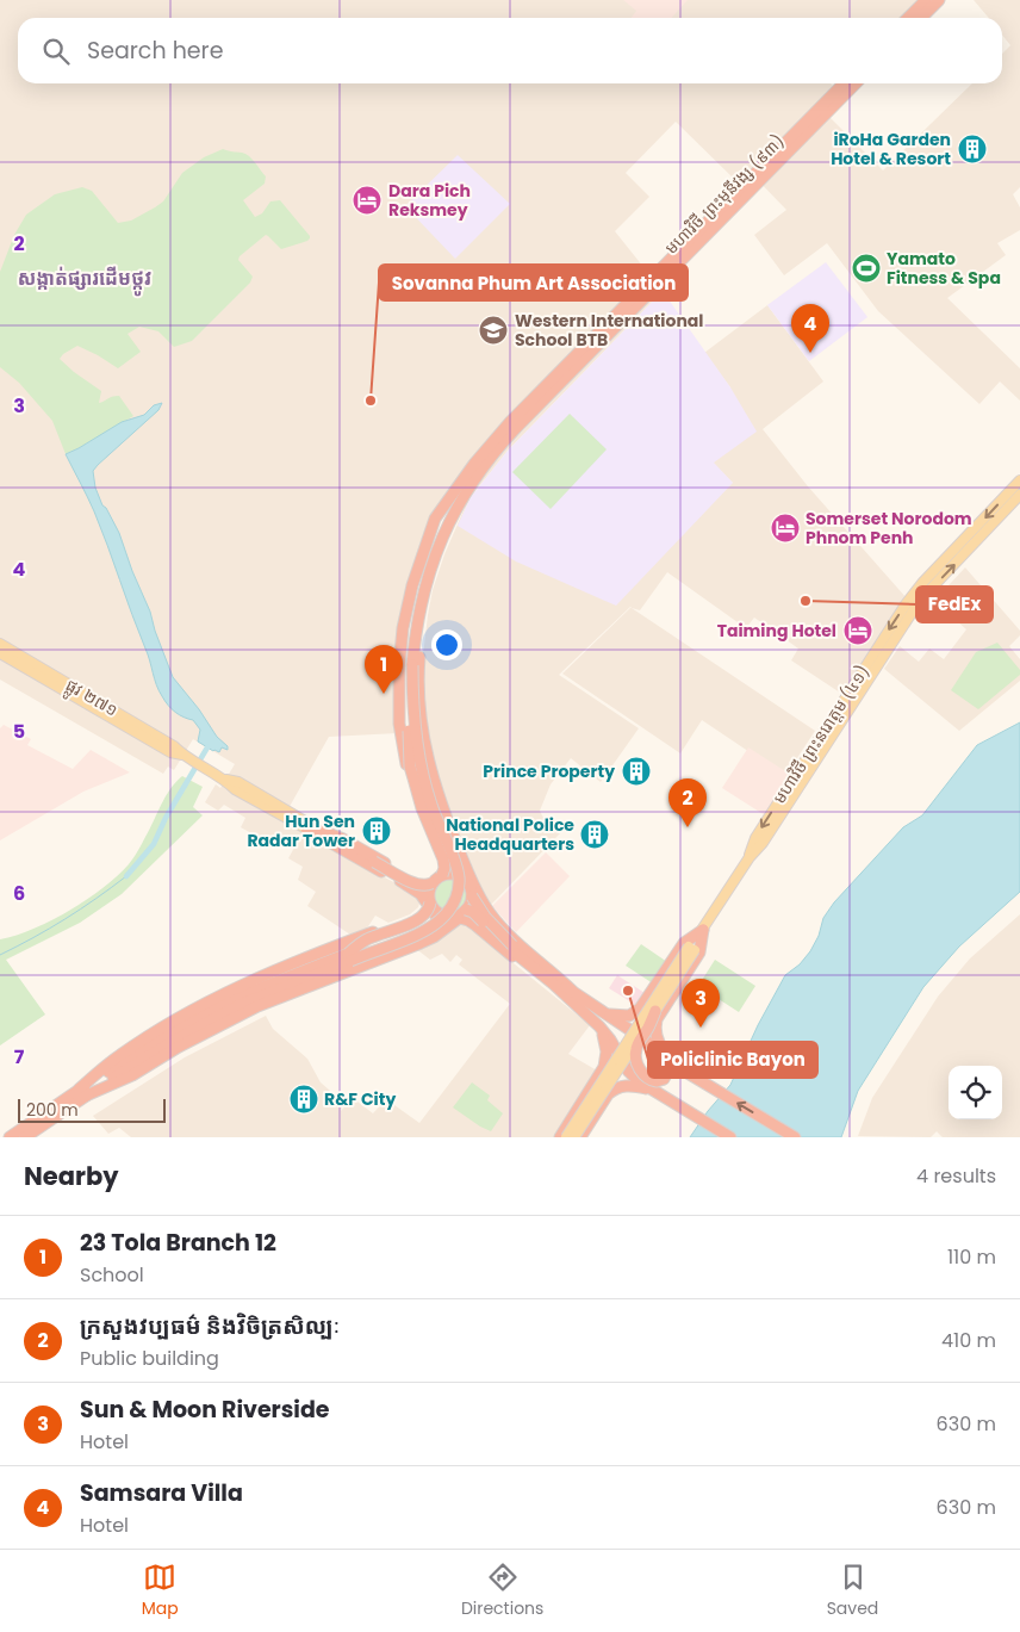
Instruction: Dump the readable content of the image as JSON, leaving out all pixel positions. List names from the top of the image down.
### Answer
{
  "streets": {
    "highway": ["មហាវិថី ព្រះមុនីវង្ស (៩៣)"],
    "main road": ["ផ្លូវ ២៧១", "មហាវិថី ព្រះនរោត្តម (៤១)"]
  },
  "districts": ["សង្កាត់ផ្សារដើមថ្កូវ"],
  "places": {
    "building": [
      "iRoHa Garden Hotel & Resort",
      "Prince Property",
      "Hun Sen Radar Tower",
      "National Police Headquarters",
      "R&F City"
    ],
    "hotel": ["Dara Pich Reksmey", "Somerset Norodom Phnom Penh", "Taiming Hotel"],
    "sports": ["Yamato Fitness & Spa"],
    "school or university": ["Western International School BTB"],
    "other": ["Sovanna Phum Art Association", "FedEx", "Policlinic Bayon"]
  },
  "scale_bar": "200 m",
  "page": {
    "search": "Search here",
    "pins": [
      "4",
      "1",
      "2",
      "3"
    ],
    "scale": "200 m",
    "heading": ["Nearby", "4 results"],
    "list": [
      {
        "mark": "1",
        "name": "23 Tola Branch 12",
        "note": "School",
        "value": "110 m"
      },
      {
        "mark": "2",
        "name": "ក្រសួងវប្បធម៌ និងវិចិត្រសិល្បៈ",
        "note": "Public building",
        "value": "410 m"
      },
      {
        "mark": "3",
        "name": "Sun & Moon Riverside",
        "note": "Hotel",
        "value": "630 m"
      },
      {
        "mark": "4",
        "name": "Samsara Villa",
        "note": "Hotel",
        "value": "630 m"
      }
    ],
    "nav": ["Map", "Directions", "Saved"]
  },
  "grid": {
    "rows": [
      "2",
      "3",
      "4",
      "5",
      "6",
      "7"
    ]
  }
}
